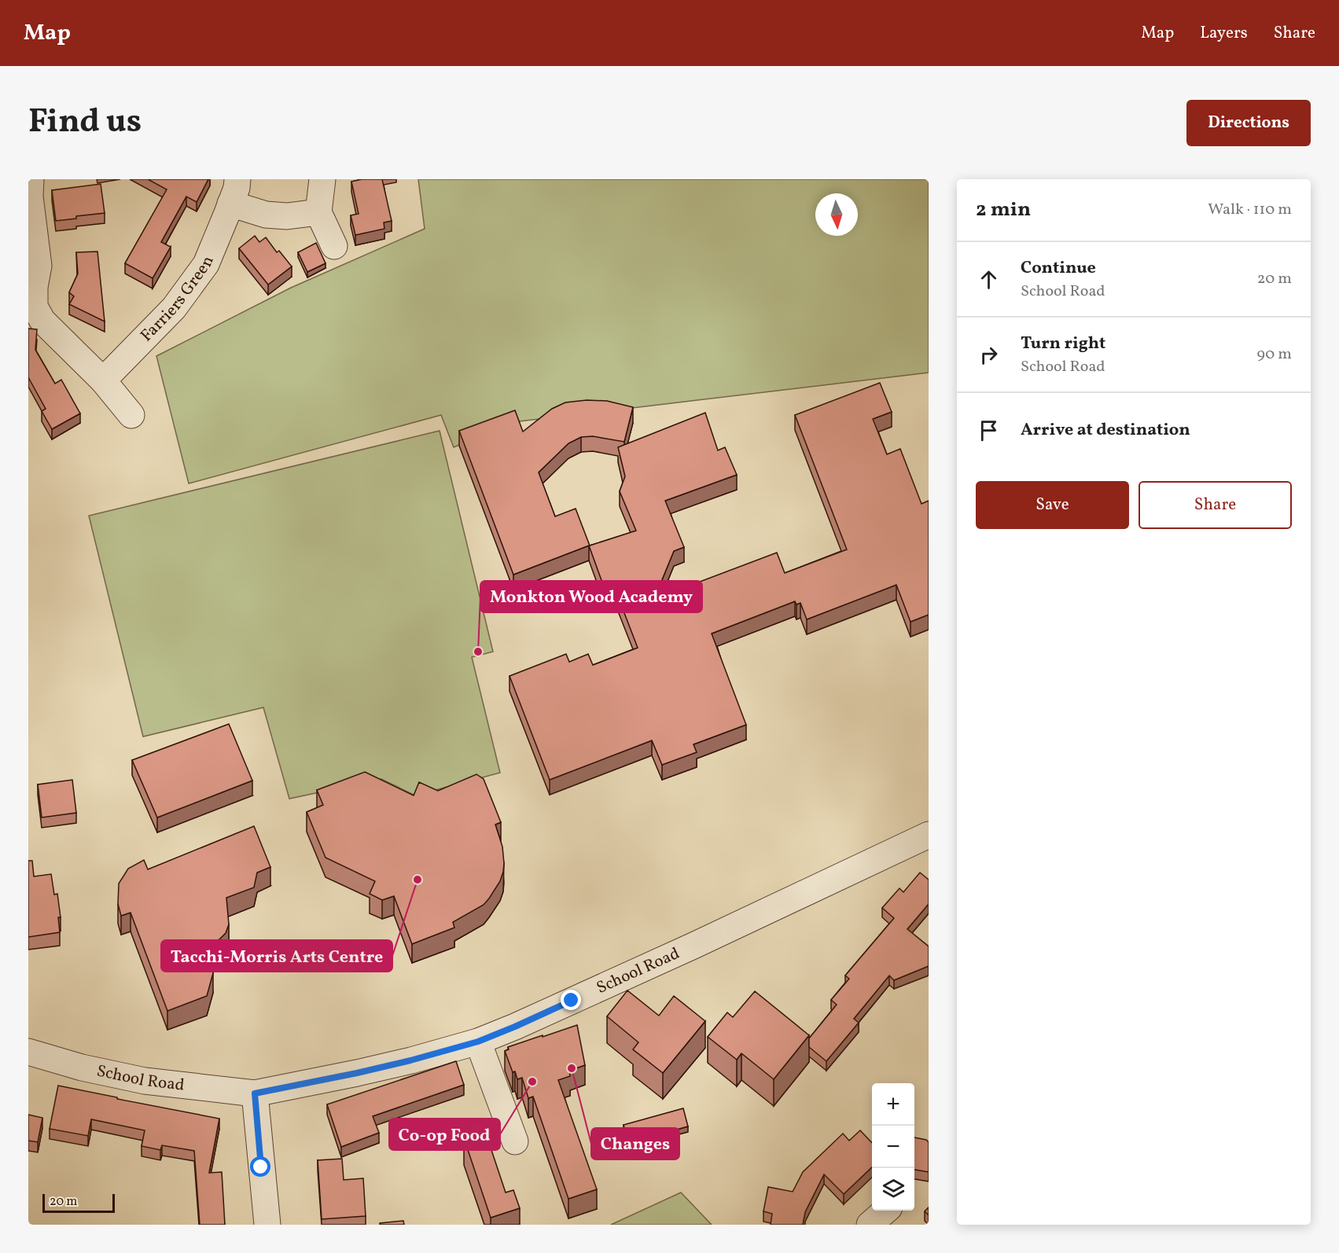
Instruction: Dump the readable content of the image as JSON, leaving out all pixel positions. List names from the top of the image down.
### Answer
{
  "streets": {
    "street": ["Farriers Green", "School Road"]
  },
  "places": [
    "Monkton Wood Academy",
    "Tacchi-Morris Arts Centre",
    "Changes",
    "Co-op Food"
  ],
  "scale_bar": "20 m",
  "north": "bottom",
  "page": {
    "header": "Map",
    "nav": ["Map", "Layers", "Share"],
    "title": "Find us",
    "buttons": [
      "Directions",
      ["Save", "Share"]
    ],
    "heading": ["2 min", "Walk · 110 m"],
    "list": [
      ["Continue", "School Road", "20 m"],
      ["Turn right", "School Road", "90 m"],
      "Arrive at destination"
    ],
    "map_buttons": ["+", "−"],
    "scale": "20 m"
  }
}
